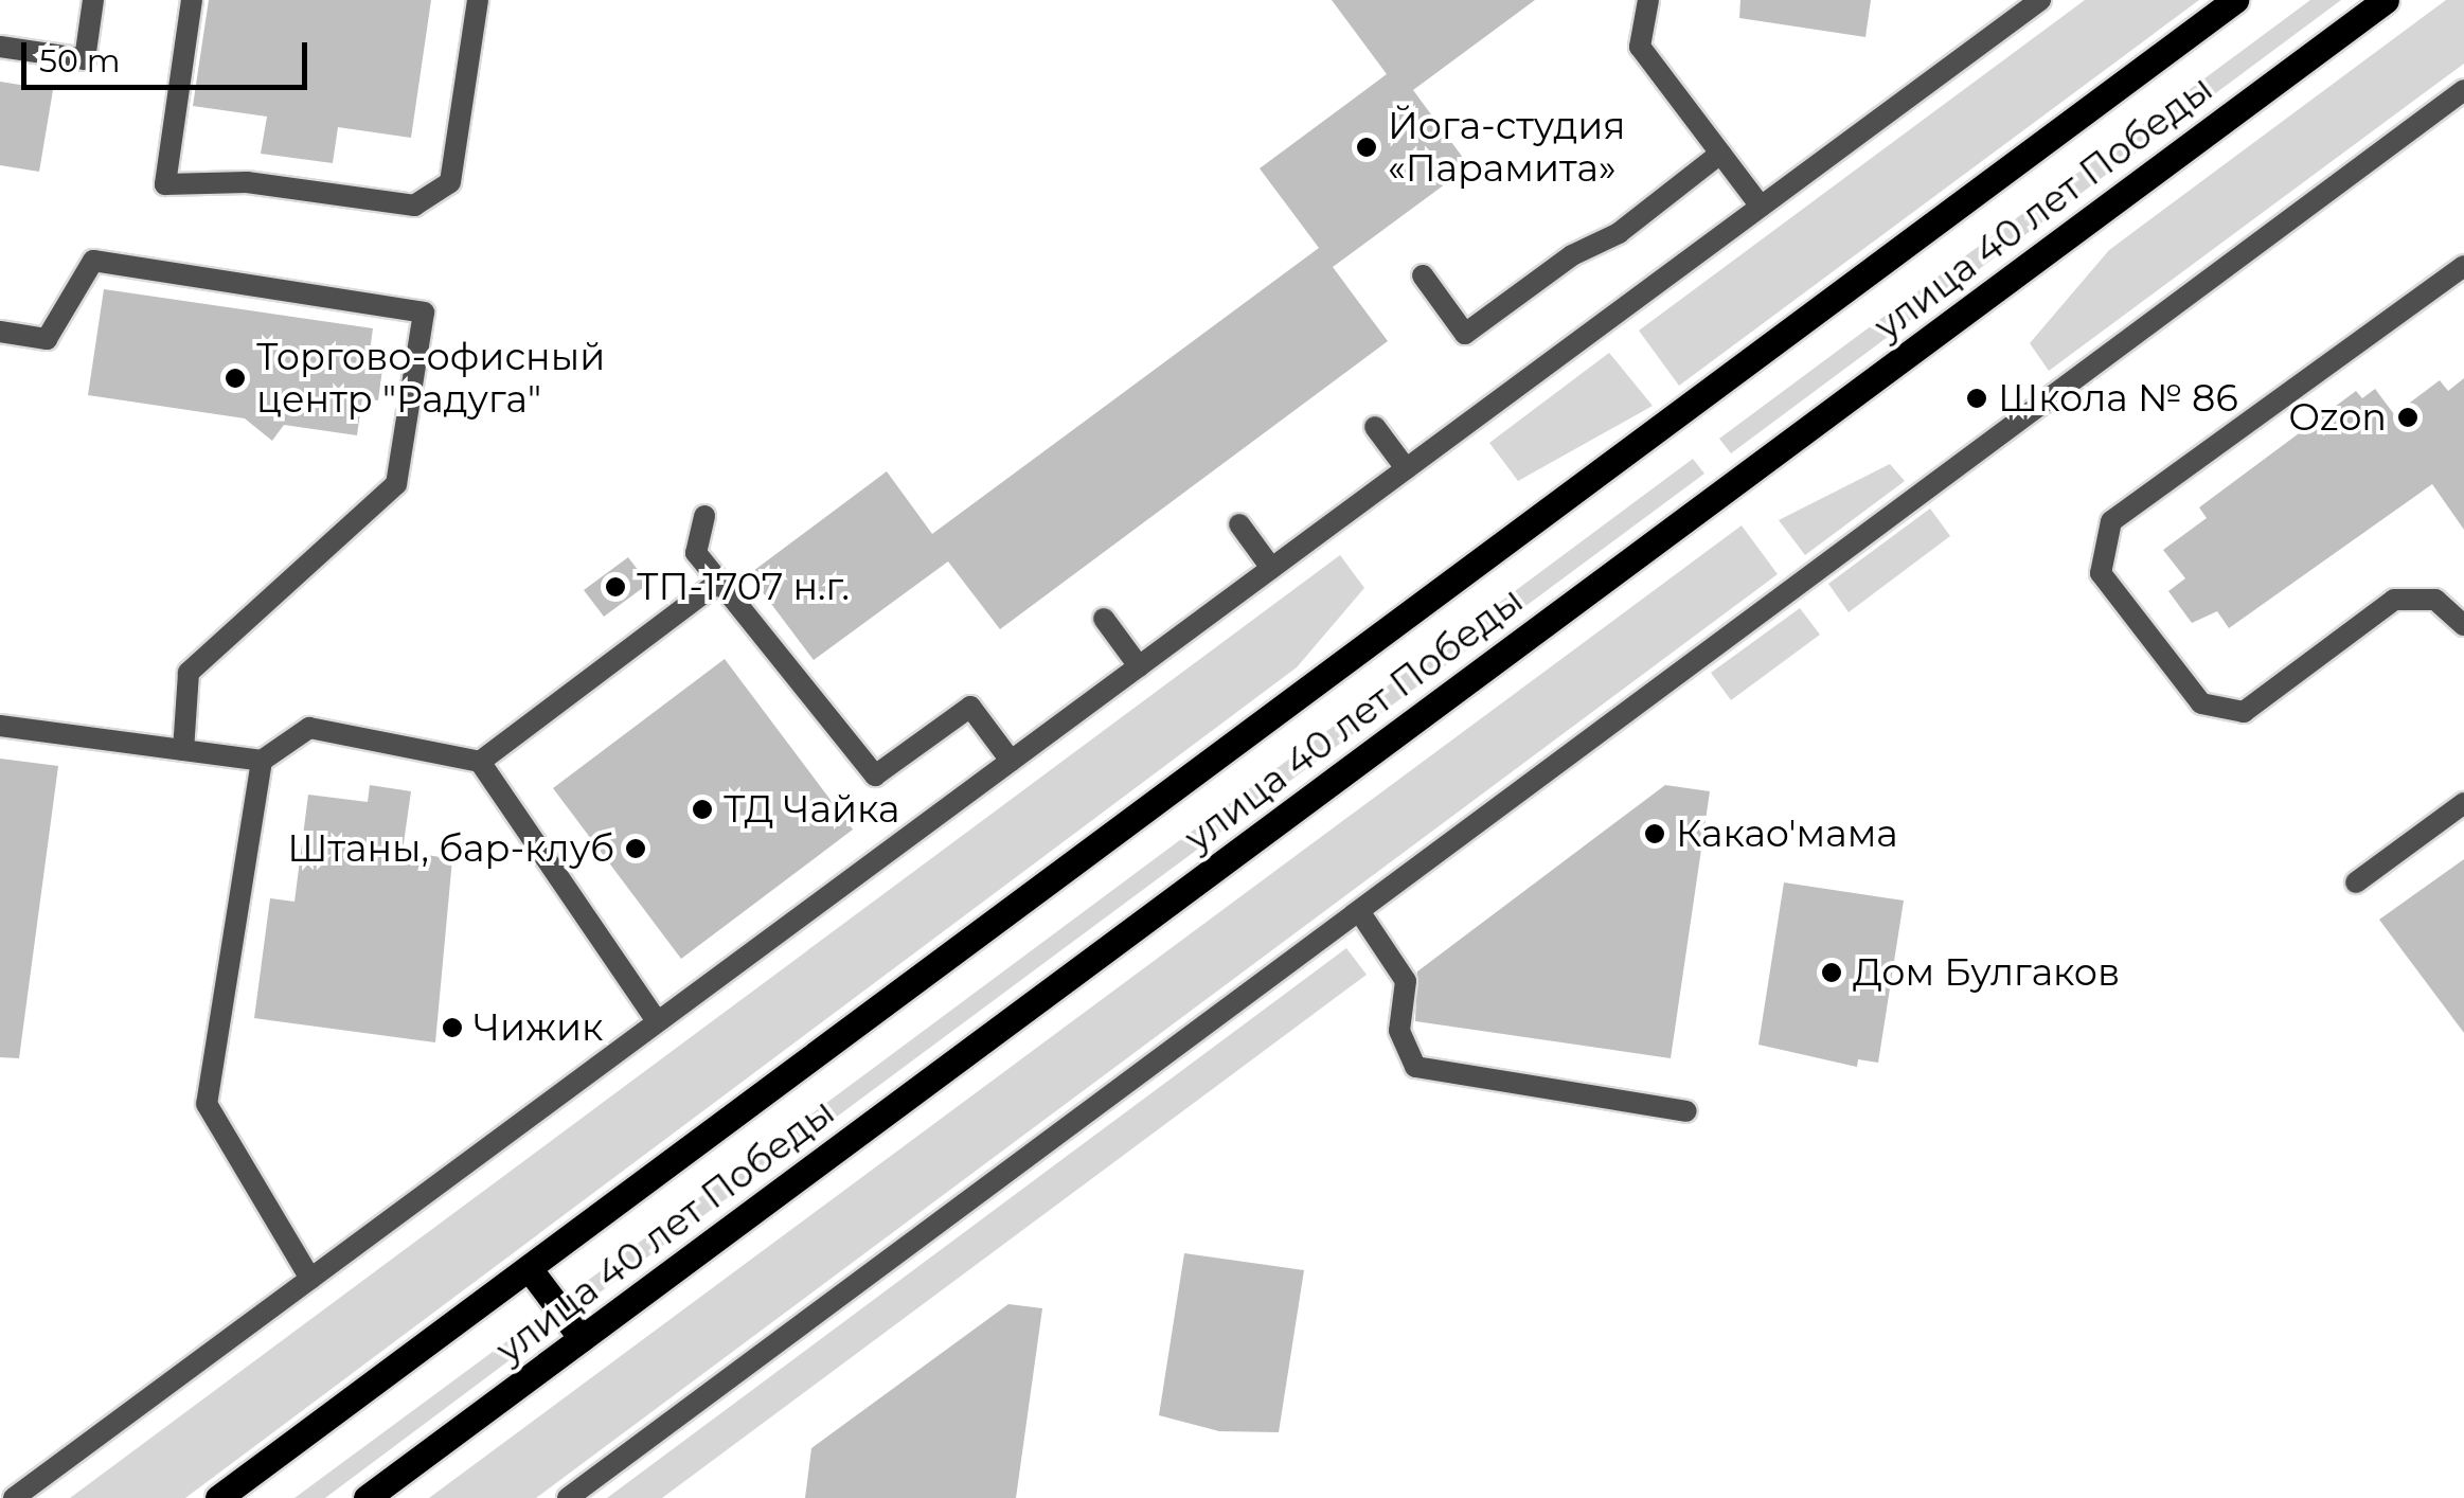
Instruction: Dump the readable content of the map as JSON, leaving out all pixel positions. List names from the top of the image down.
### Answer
{
  "streets": {
    "main road": ["улица 40 лет Победы"]
  },
  "places": [
    "Йога-студия «Парамита»",
    "Торгово-офисный центр \"Радуга\"",
    "Школа № 86",
    "Ozon",
    "ТП-1707 н.г.",
    "ТД Чайка",
    "Какао'мама",
    "Штаны, бар-клуб",
    "Дом Булгаков",
    "Чижик"
  ],
  "scale_bar": "50 m"
}
